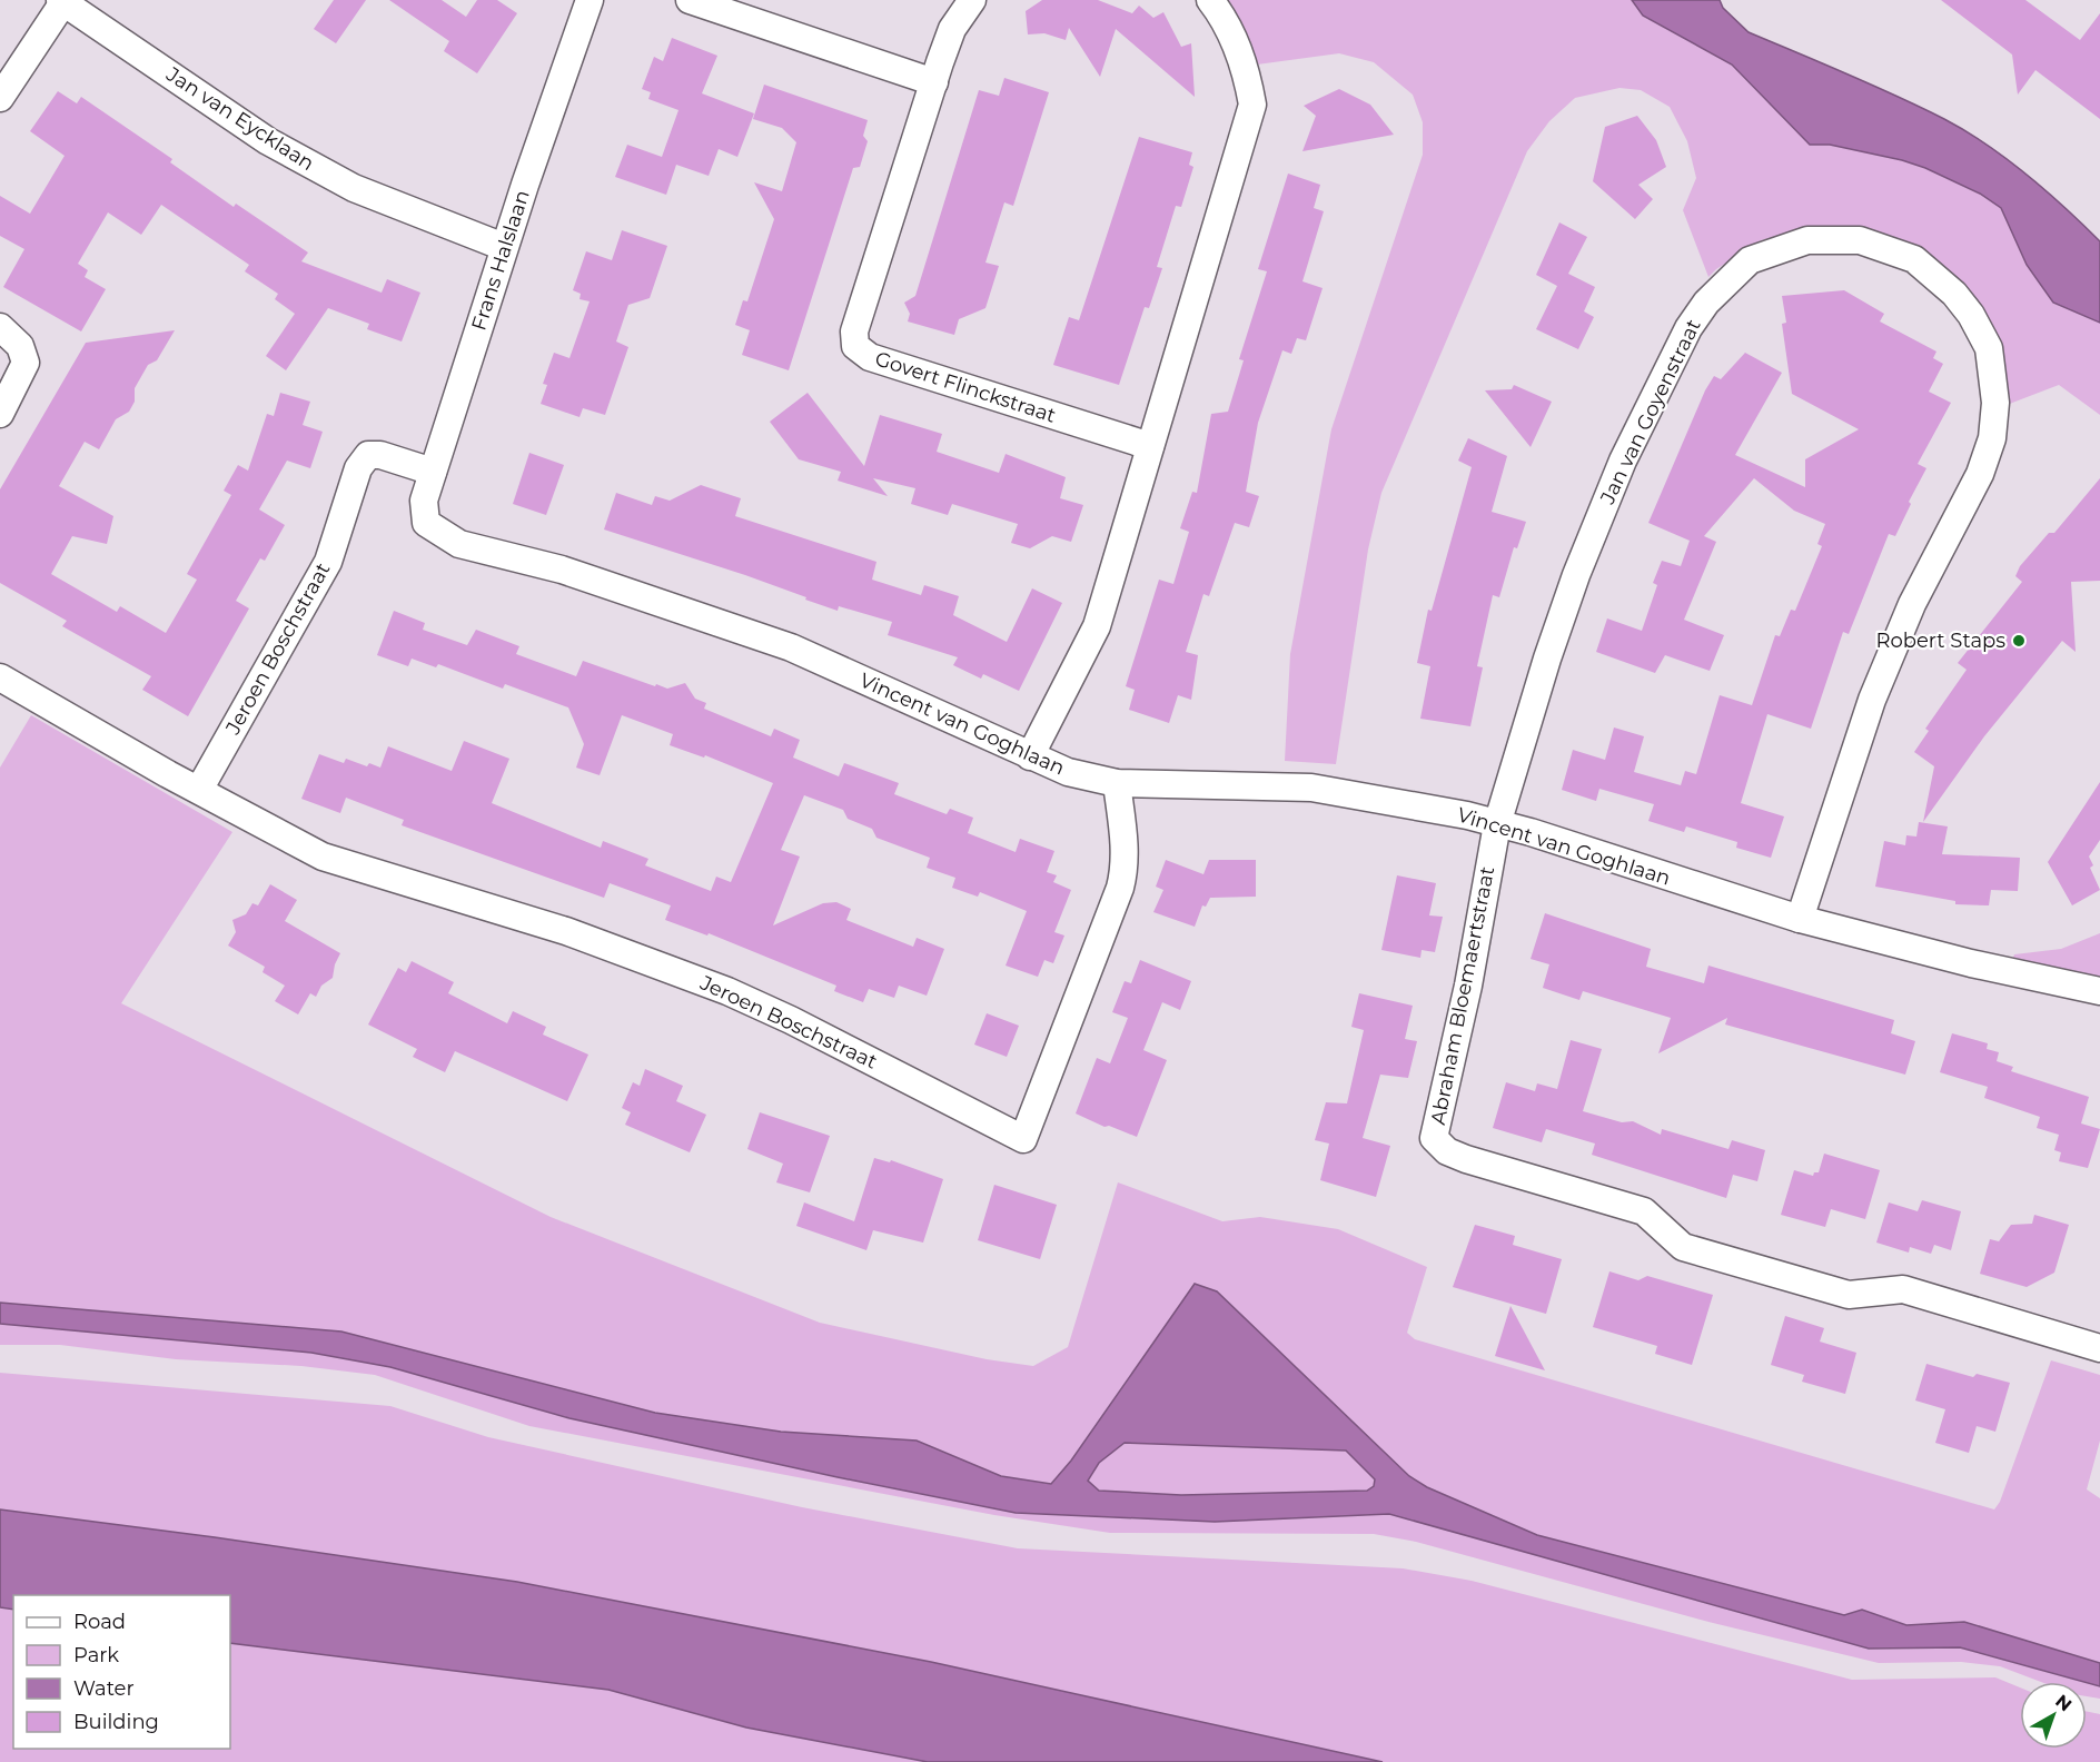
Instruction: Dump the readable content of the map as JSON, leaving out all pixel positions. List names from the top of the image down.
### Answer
{
  "streets": {
    "street": [
      "Jan van Eycklaan",
      "Frans Halslaan",
      "Govert Flinckstraat",
      "Jan van Goyenstraat",
      "Jeroen Boschstraat",
      "Vincent van Goghlaan",
      "Abraham Bloemaertstraat"
    ]
  },
  "crossings": [
    ["Jan van Eycklaan", "Frans Halslaan"],
    ["Frans Halslaan", "Jeroen Boschstraat"],
    ["Frans Halslaan", "Vincent van Goghlaan"],
    ["Jan van Goyenstraat", "Vincent van Goghlaan"],
    ["Jan van Goyenstraat", "Abraham Bloemaertstraat"],
    ["Jeroen Boschstraat", "Vincent van Goghlaan"],
    ["Vincent van Goghlaan", "Abraham Bloemaertstraat"]
  ],
  "places": ["Robert Staps"],
  "legend": [
    "Road",
    "Park",
    "Water",
    "Building"
  ],
  "north": "top right"
}
